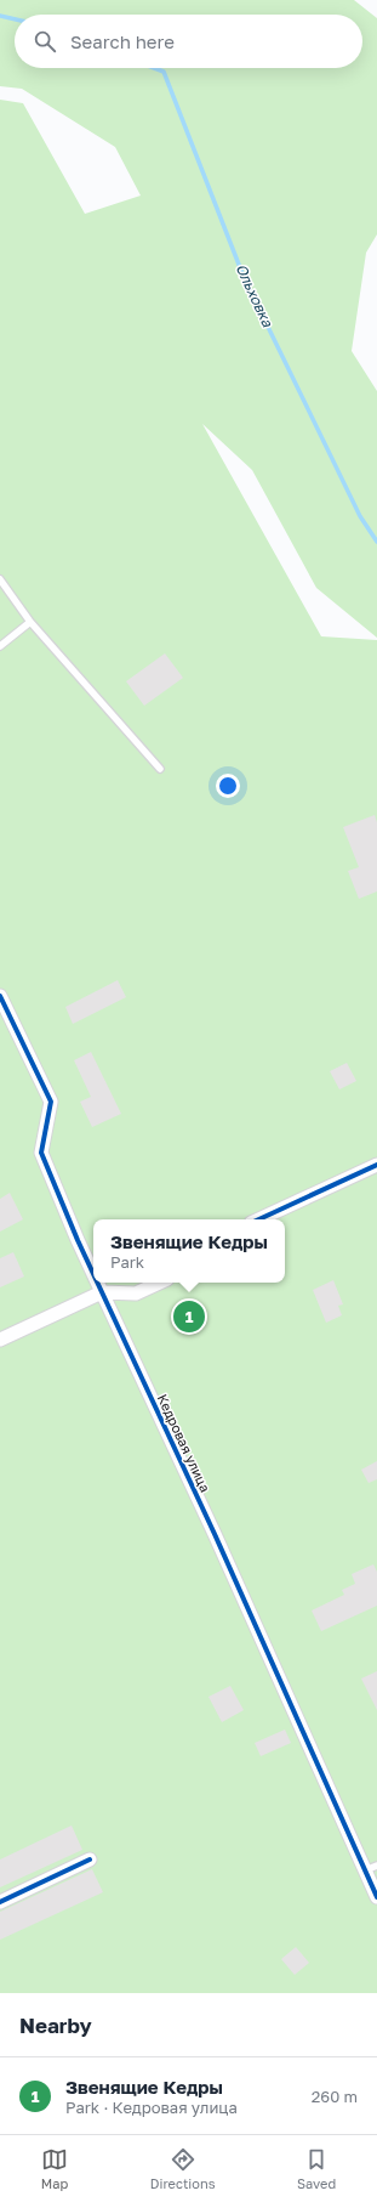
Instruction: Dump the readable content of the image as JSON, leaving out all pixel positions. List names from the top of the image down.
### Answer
{
  "streets": {
    "street": ["Кедровая улица"]
  },
  "water": ["Ольховка"],
  "page": {
    "search": "Search here",
    "popup": ["Звенящие Кедры", "Park"],
    "pins": "1",
    "heading": "Nearby",
    "list": [
      {
        "mark": "1",
        "name": "Звенящие Кедры",
        "note": "Park · Кедровая улица",
        "value": "260 m"
      }
    ],
    "nav": ["Map", "Directions", "Saved"]
  }
}
